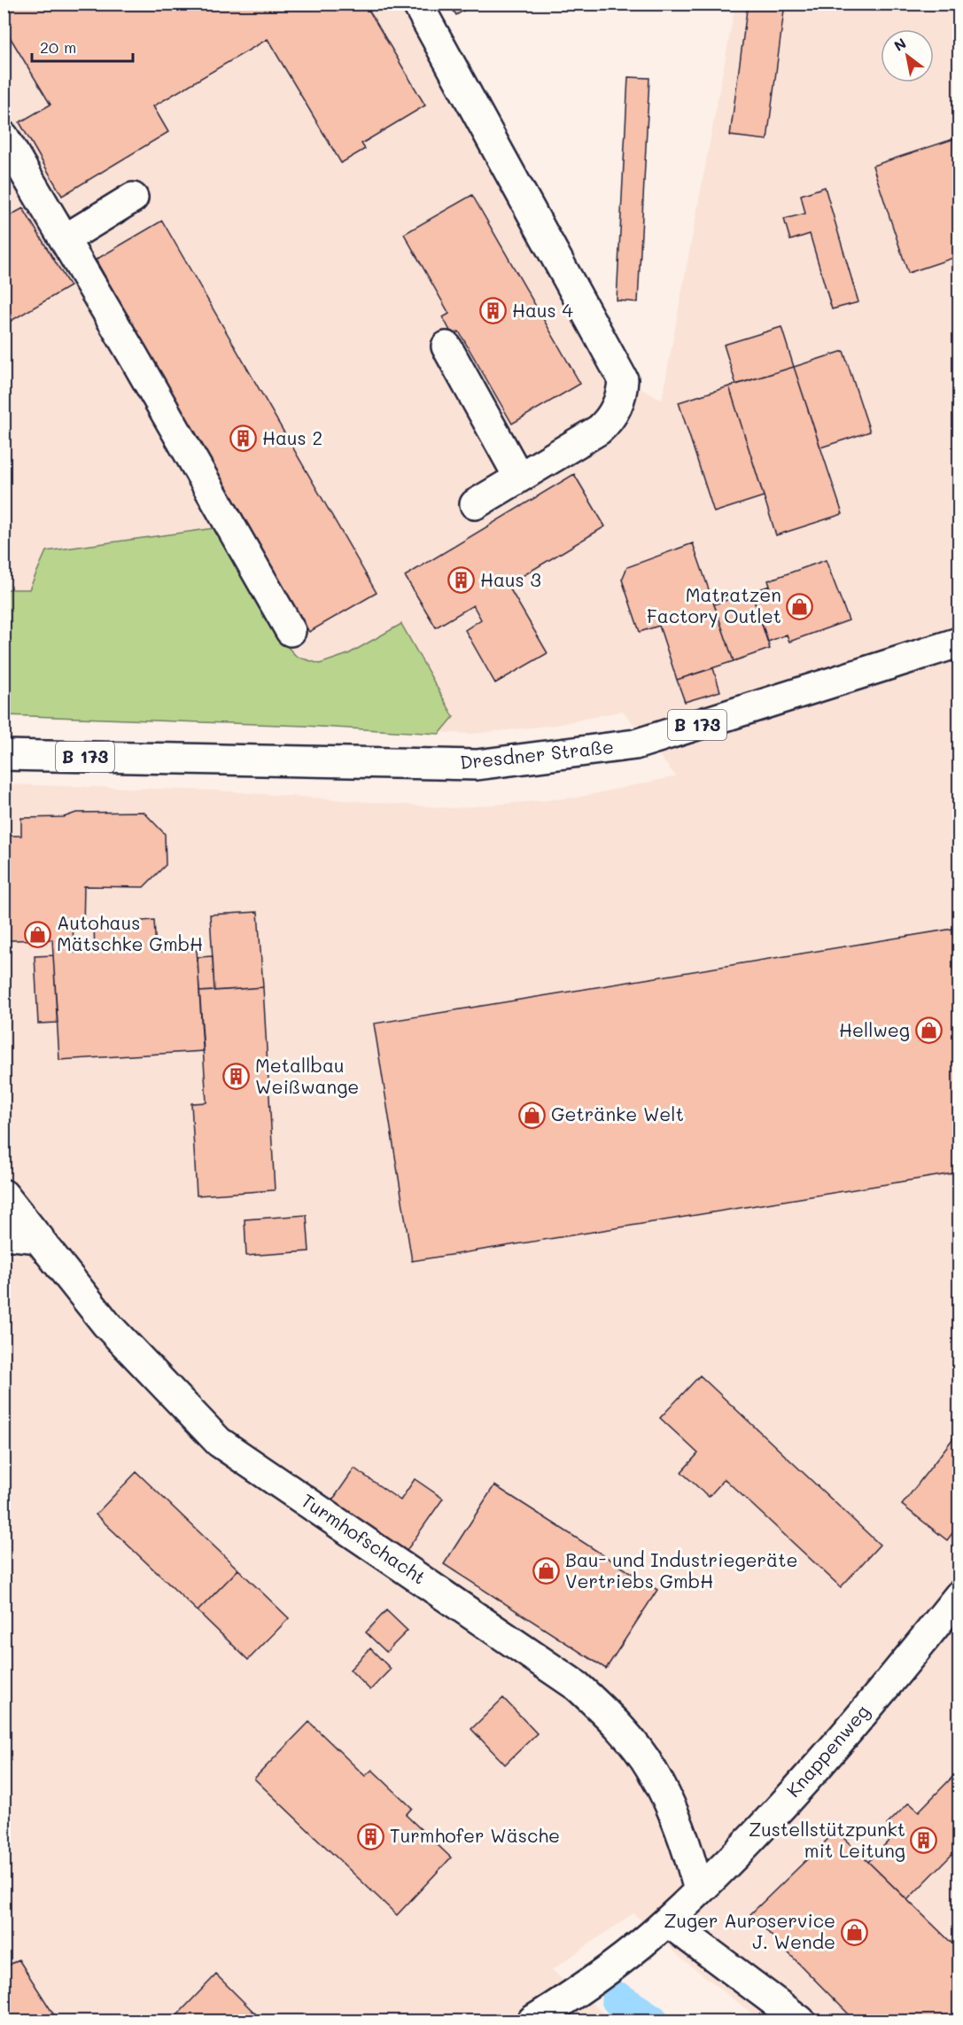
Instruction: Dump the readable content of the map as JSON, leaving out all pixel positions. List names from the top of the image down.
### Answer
{
  "streets": {
    "street": [
      "B 173",
      "Dresdner Straße",
      "Turmhofschacht",
      "Knappenweg"
    ]
  },
  "crossings": [
    ["Turmhofschacht", "Knappenweg"]
  ],
  "places": {
    "building": [
      "Haus 4",
      "Haus 2",
      "Haus 3",
      "Metallbau Weißwange",
      "Turmhofer Wäsche",
      "Zustellstützpunkt mit Leitung"
    ],
    "shop": [
      "Matratzen Factory Outlet",
      "Autohaus Mätschke GmbH",
      "Hellweg",
      "Getränke Welt",
      "Bau- und Industriegeräte Vertriebs GmbH",
      "Zuger Auroservice J. Wende"
    ]
  },
  "scale_bar": "20 m",
  "north": "top left"
}
